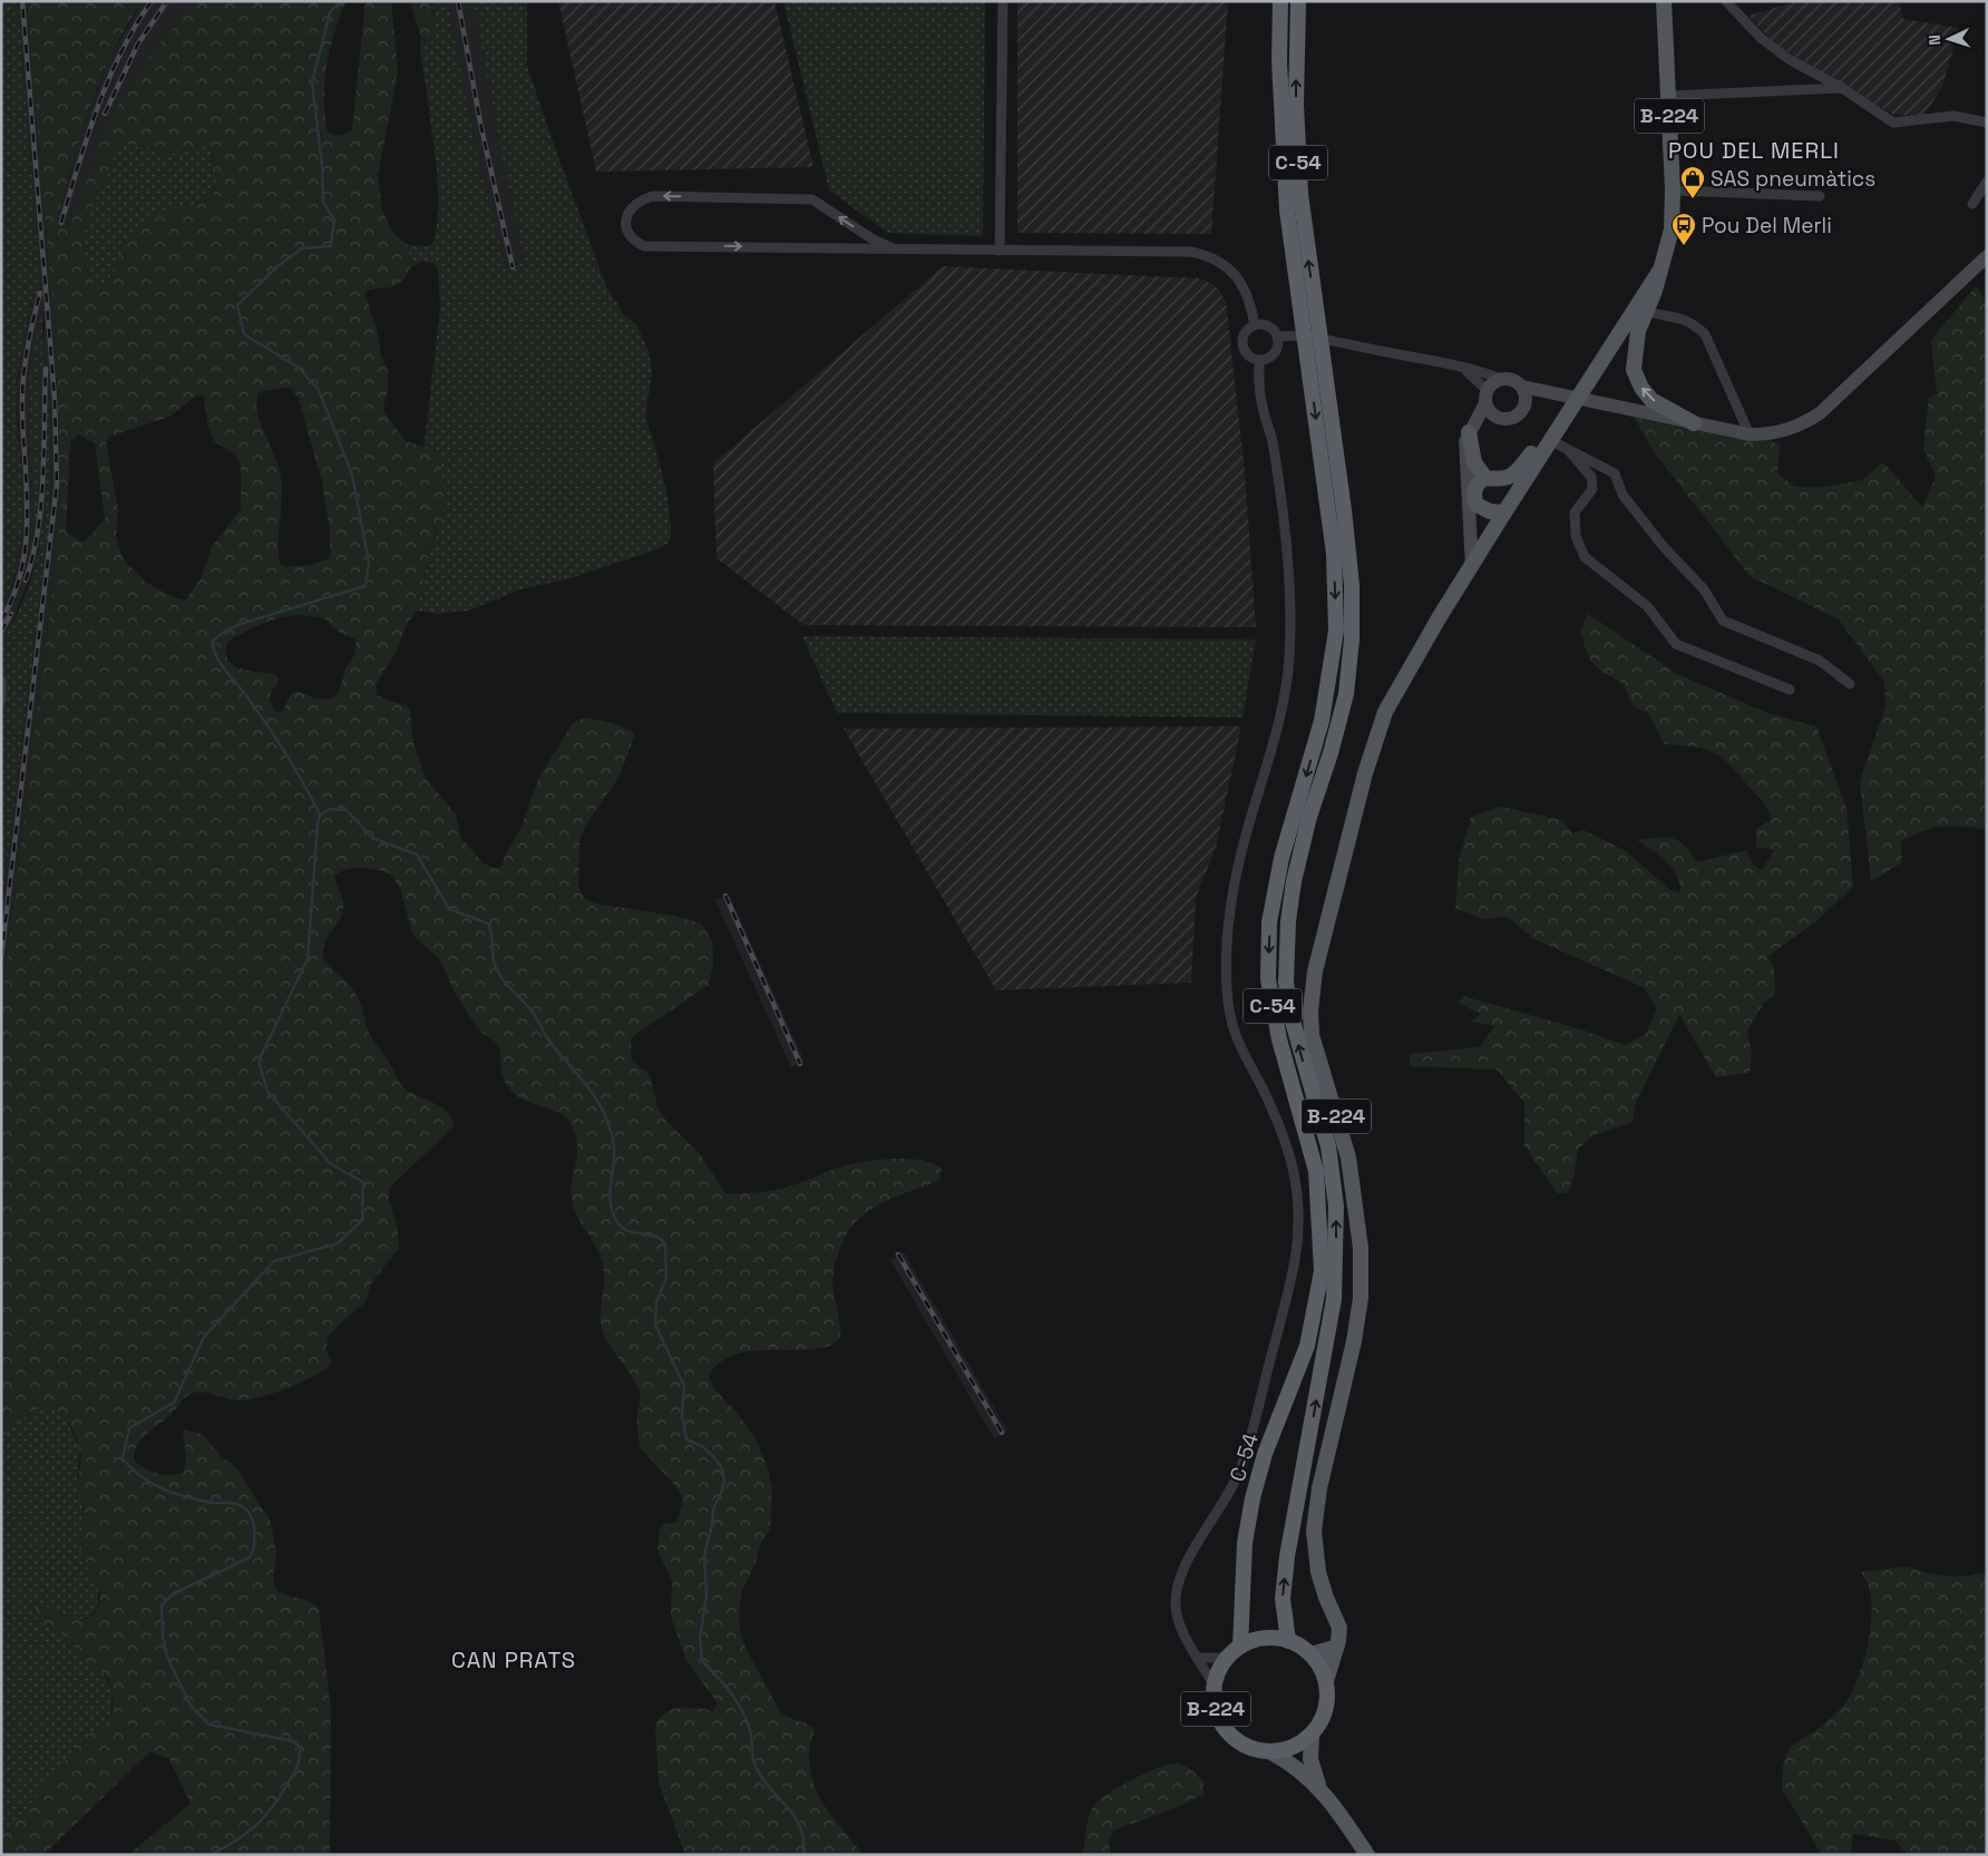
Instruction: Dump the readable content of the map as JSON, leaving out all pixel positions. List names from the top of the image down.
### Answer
{
  "streets": {
    "highway": ["B-224", "C-54"]
  },
  "crossings": [
    ["B-224", "C-54"]
  ],
  "districts": ["POU DEL MERLI", "CAN PRATS"],
  "places": {
    "shop": ["SAS pneumàtics"],
    "bus stop": ["Pou Del Merli"]
  },
  "north": "left"
}
